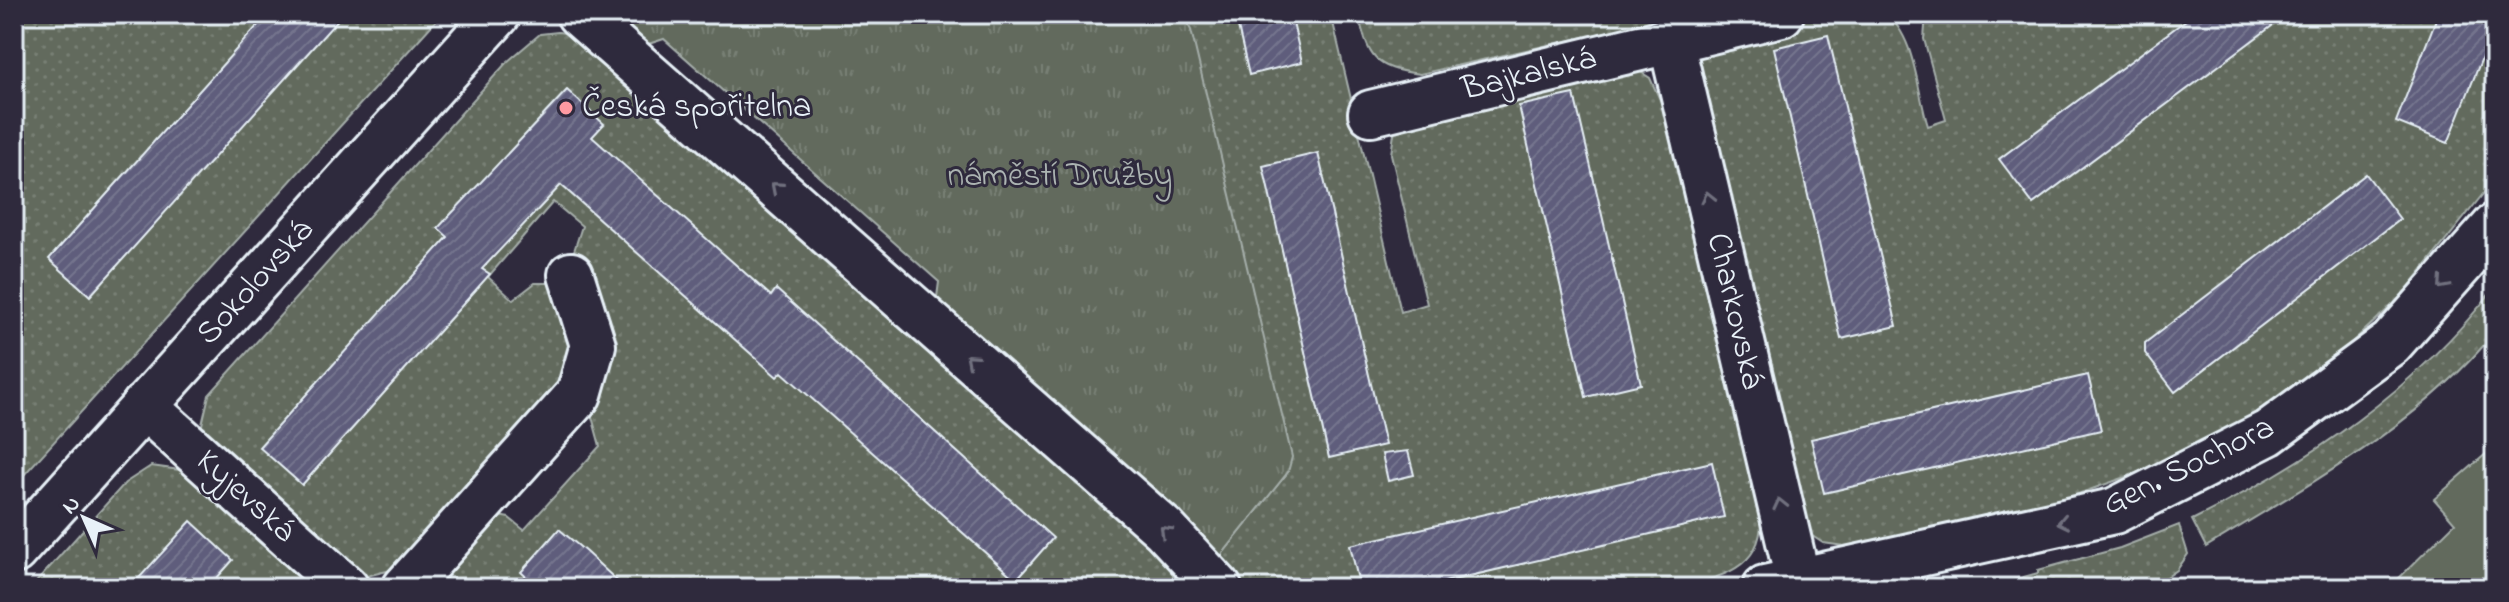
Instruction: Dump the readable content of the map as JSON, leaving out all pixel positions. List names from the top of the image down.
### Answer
{
  "streets": {
    "street": [
      "Bajkalská",
      "Sokolovská",
      "Charkovská",
      "Gen. Sochora",
      "Kyjevská"
    ]
  },
  "crossings": [
    ["Bajkalská", "Charkovská"],
    ["Sokolovská", "Kyjevská"],
    ["Charkovská", "Gen. Sochora"]
  ],
  "one_way": ["Charkovská", "Gen. Sochora"],
  "parks": ["náměstí Družby"],
  "places": ["Česká spořitelna"],
  "north": "top left"
}
